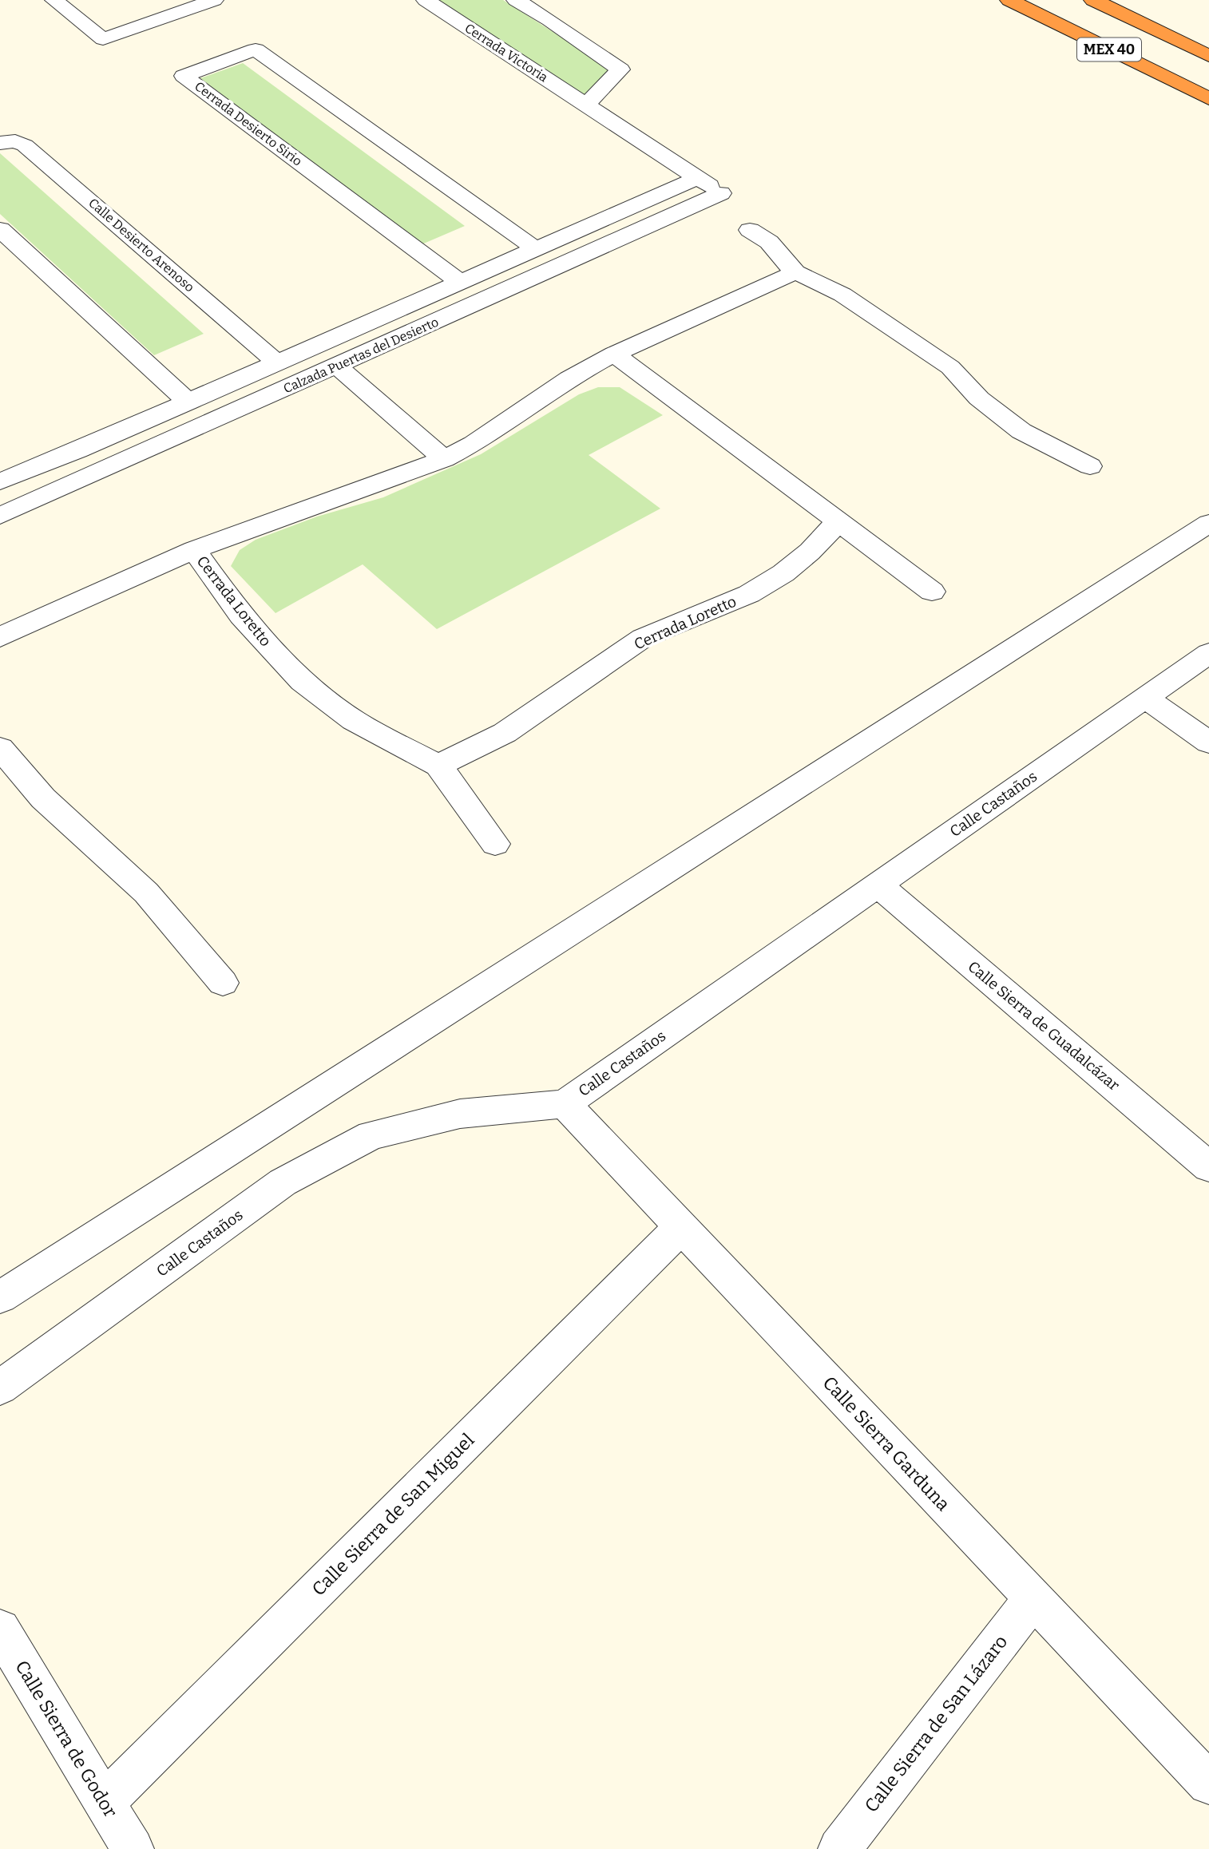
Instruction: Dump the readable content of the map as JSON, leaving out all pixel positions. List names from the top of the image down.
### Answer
{
  "streets": {
    "highway": ["MEX 40"],
    "street": [
      "Cerrada Victoria",
      "Cerrada Desierto Sirio",
      "Calle Desierto Arenoso",
      "Calzada Puertas del Desierto",
      "Cerrada Loretto",
      "Calle Castaños",
      "Calle Sierra de Guadalcázar",
      "Calle Sierra Garduna",
      "Calle Sierra de San Miguel",
      "Calle Sierra de San Lázaro",
      "Calle Sierra de Godor"
    ]
  },
  "crossings": [
    ["Cerrada Victoria", "Calzada Puertas del Desierto"],
    ["Cerrada Desierto Sirio", "Calzada Puertas del Desierto"],
    ["Calle Desierto Arenoso", "Calzada Puertas del Desierto"],
    ["Calle Castaños", "Calle Sierra de Guadalcázar"],
    ["Calle Castaños", "Calle Sierra Garduna"],
    ["Calle Sierra Garduna", "Calle Sierra de San Miguel"],
    ["Calle Sierra Garduna", "Calle Sierra de San Lázaro"],
    ["Calle Sierra de San Miguel", "Calle Sierra de Godor"]
  ]
}
